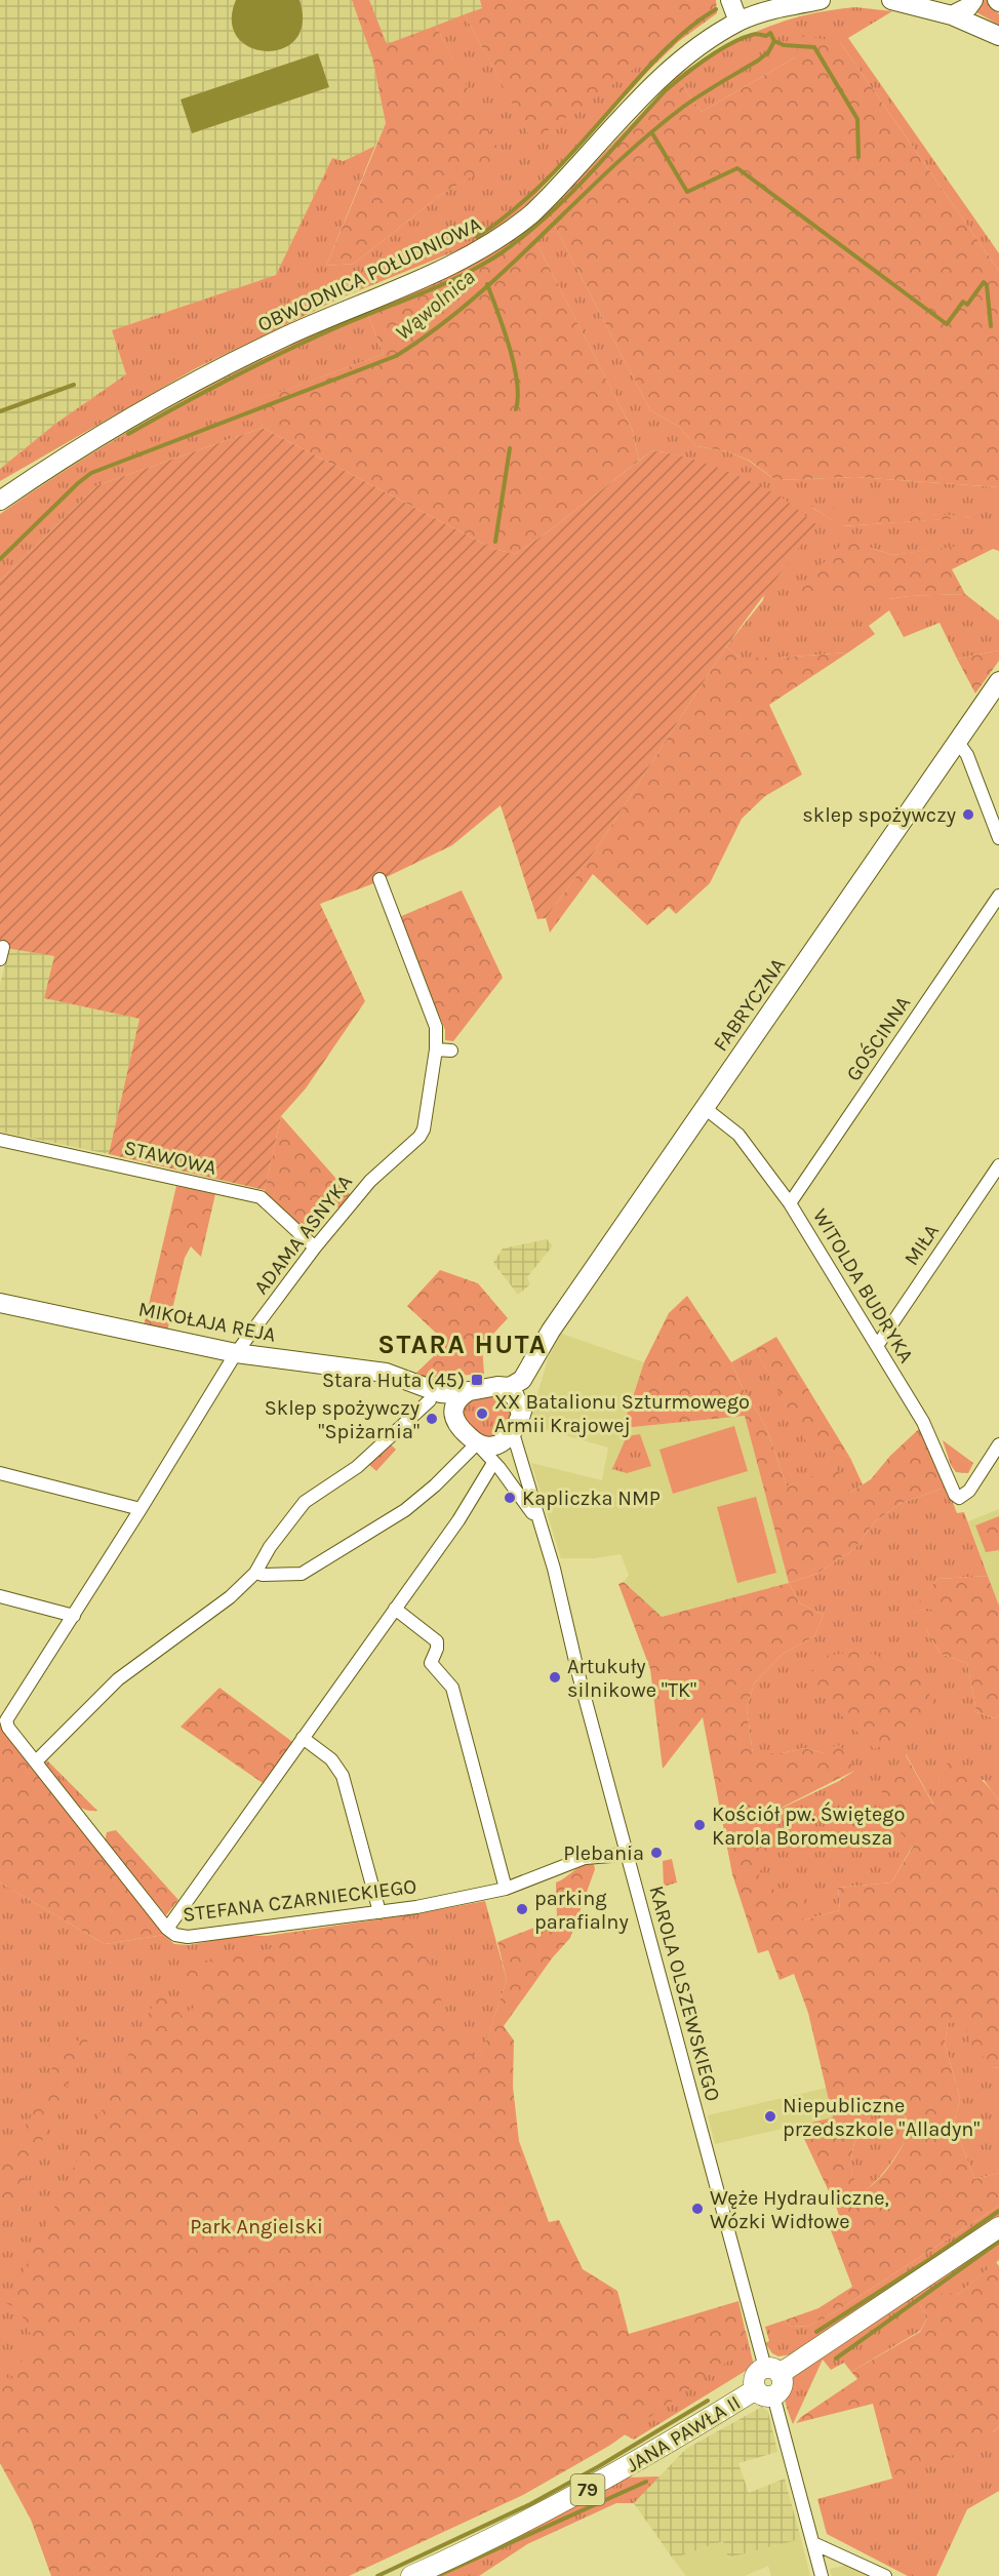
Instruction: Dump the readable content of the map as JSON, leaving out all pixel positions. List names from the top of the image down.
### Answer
{
  "streets": {
    "main road": ["JANA PAWŁA II", "79"],
    "street": [
      "OBWODNICA POŁUDNIOWA",
      "FABRYCZNA",
      "GOŚCINNA",
      "STAWOWA",
      "ADAMA ASNYKA",
      "MIŁA",
      "WITOLDA BUDRYKA",
      "MIKOŁAJA REJA",
      "STEFANA CZARNIECKIEGO",
      "KAROLA OLSZEWSKIEGO"
    ]
  },
  "crossings": [
    ["FABRYCZNA", "WITOLDA BUDRYKA"],
    ["FABRYCZNA", "KAROLA OLSZEWSKIEGO"],
    ["GOŚCINNA", "WITOLDA BUDRYKA"],
    ["STAWOWA", "ADAMA ASNYKA"],
    ["ADAMA ASNYKA", "MIKOŁAJA REJA"],
    ["ADAMA ASNYKA", "STEFANA CZARNIECKIEGO"],
    ["MIŁA", "WITOLDA BUDRYKA"],
    ["STEFANA CZARNIECKIEGO", "KAROLA OLSZEWSKIEGO"]
  ],
  "districts": ["STARA HUTA"],
  "water": ["Wąwolnica"],
  "parks": ["Park Angielski"],
  "places": {
    "other": [
      "sklep spożywczy",
      "XX Batalionu Szturmowego Armii Krajowej",
      "Sklep spożywczy \"Spiżarnia\"",
      "Kapliczka NMP",
      "Artukuły silnikowe \"TK\"",
      "Kościół pw. Świętego Karola Boromeusza",
      "Plebania",
      "parking parafialny",
      "Niepubliczne przedszkole \"Alladyn\"",
      "Węże Hydrauliczne, Wózki Widłowe"
    ],
    "transit": ["Stara Huta (45)"]
  }
}
